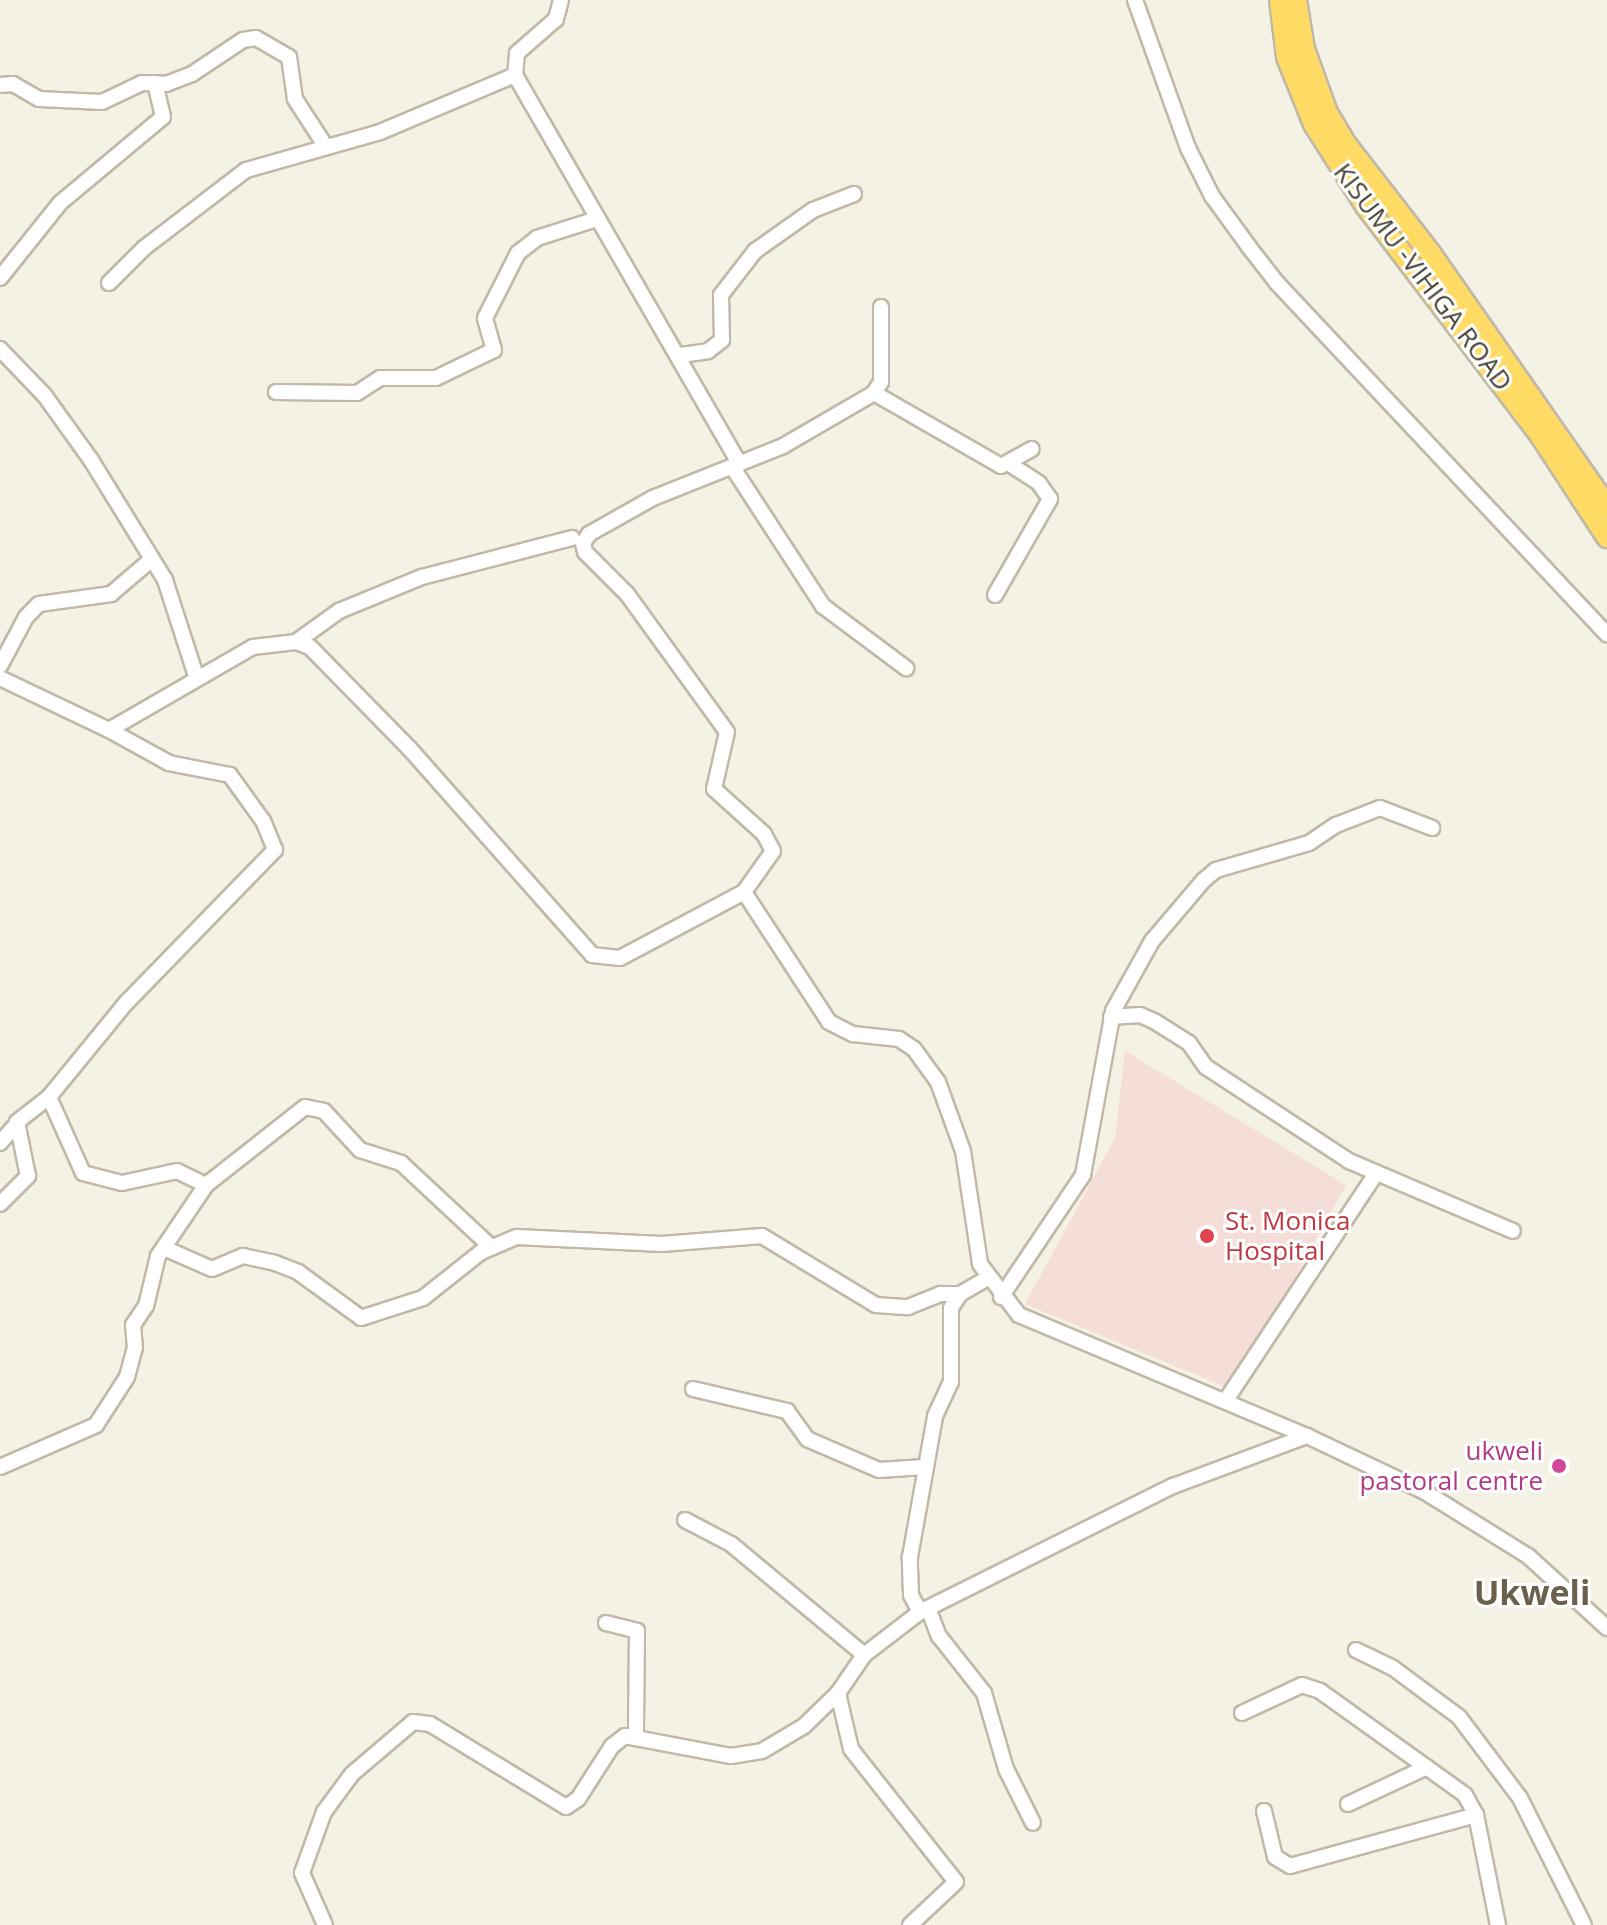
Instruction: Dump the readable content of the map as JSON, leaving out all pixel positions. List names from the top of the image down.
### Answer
{
  "streets": {
    "highway": ["KISUMU -VIHIGA ROAD"]
  },
  "districts": ["Ukweli"],
  "places": ["St. Monica Hospital", "ukweli pastoral centre"]
}
